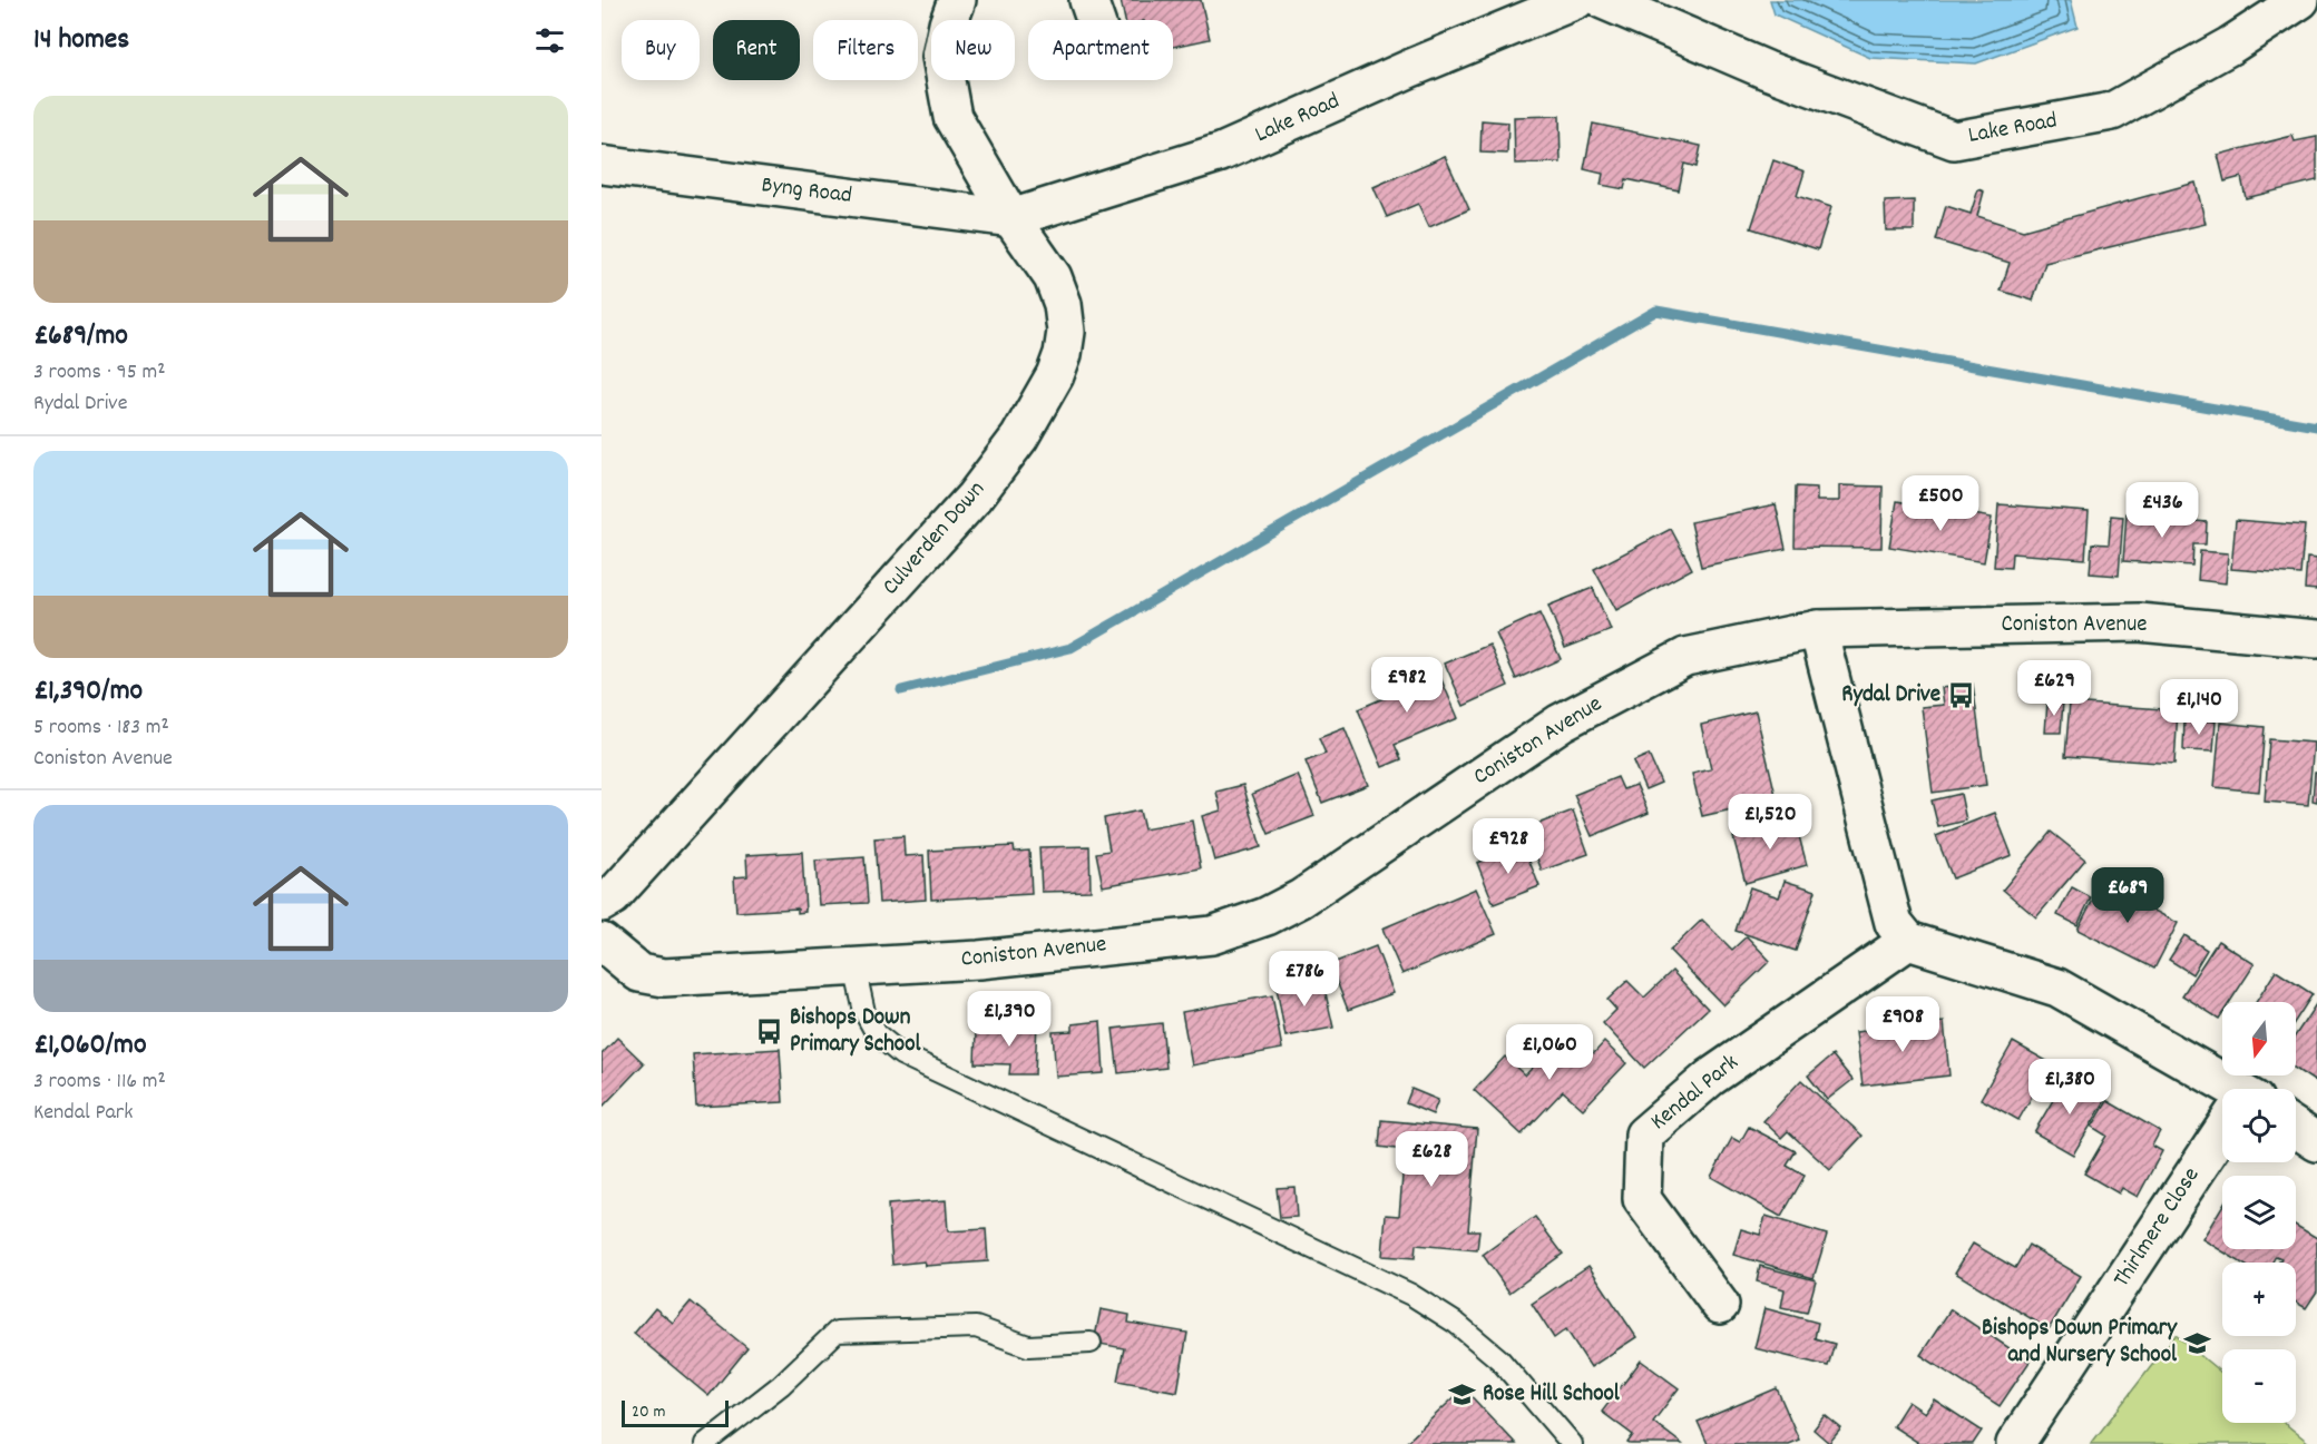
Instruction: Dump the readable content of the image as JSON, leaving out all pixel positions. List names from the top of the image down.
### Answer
{
  "streets": {
    "street": [
      "Lake Road",
      "Byng Road",
      "Culverden Down",
      "Coniston Avenue",
      "Kendal Park",
      "Thirlmere Close"
    ]
  },
  "crossings": [
    ["Lake Road", "Byng Road"],
    ["Lake Road", "Culverden Down"],
    ["Byng Road", "Culverden Down"]
  ],
  "places": {
    "bus stop": ["Rydal Drive", "Bishops Down Primary School"],
    "school or university": ["Bishops Down Primary and Nursery School", "Rose Hill School"]
  },
  "scale_bar": "20 m",
  "north": "bottom",
  "page": {
    "heading": "14 homes",
    "chip": [
      "Buy",
      "Rent",
      "Filters",
      "New",
      "Apartment"
    ],
    "list": [
      {
        "name": "£689/mo",
        "note": "3 rooms · 95 m² · Rydal Drive"
      },
      {
        "name": "£1,390/mo",
        "note": "5 rooms · 183 m² · Coniston Avenue"
      },
      {
        "name": "£1,060/mo",
        "note": "3 rooms · 116 m² · Kendal Park"
      }
    ],
    "price": [
      "£500",
      "£436",
      "£982",
      "£629",
      "£1,140",
      "£1,520",
      "£928",
      "£689",
      "£786",
      "£1,390",
      "£908",
      "£1,060",
      "£1,380",
      "£628"
    ],
    "map_buttons": ["+", "−"],
    "scale": "20 m"
  }
}
